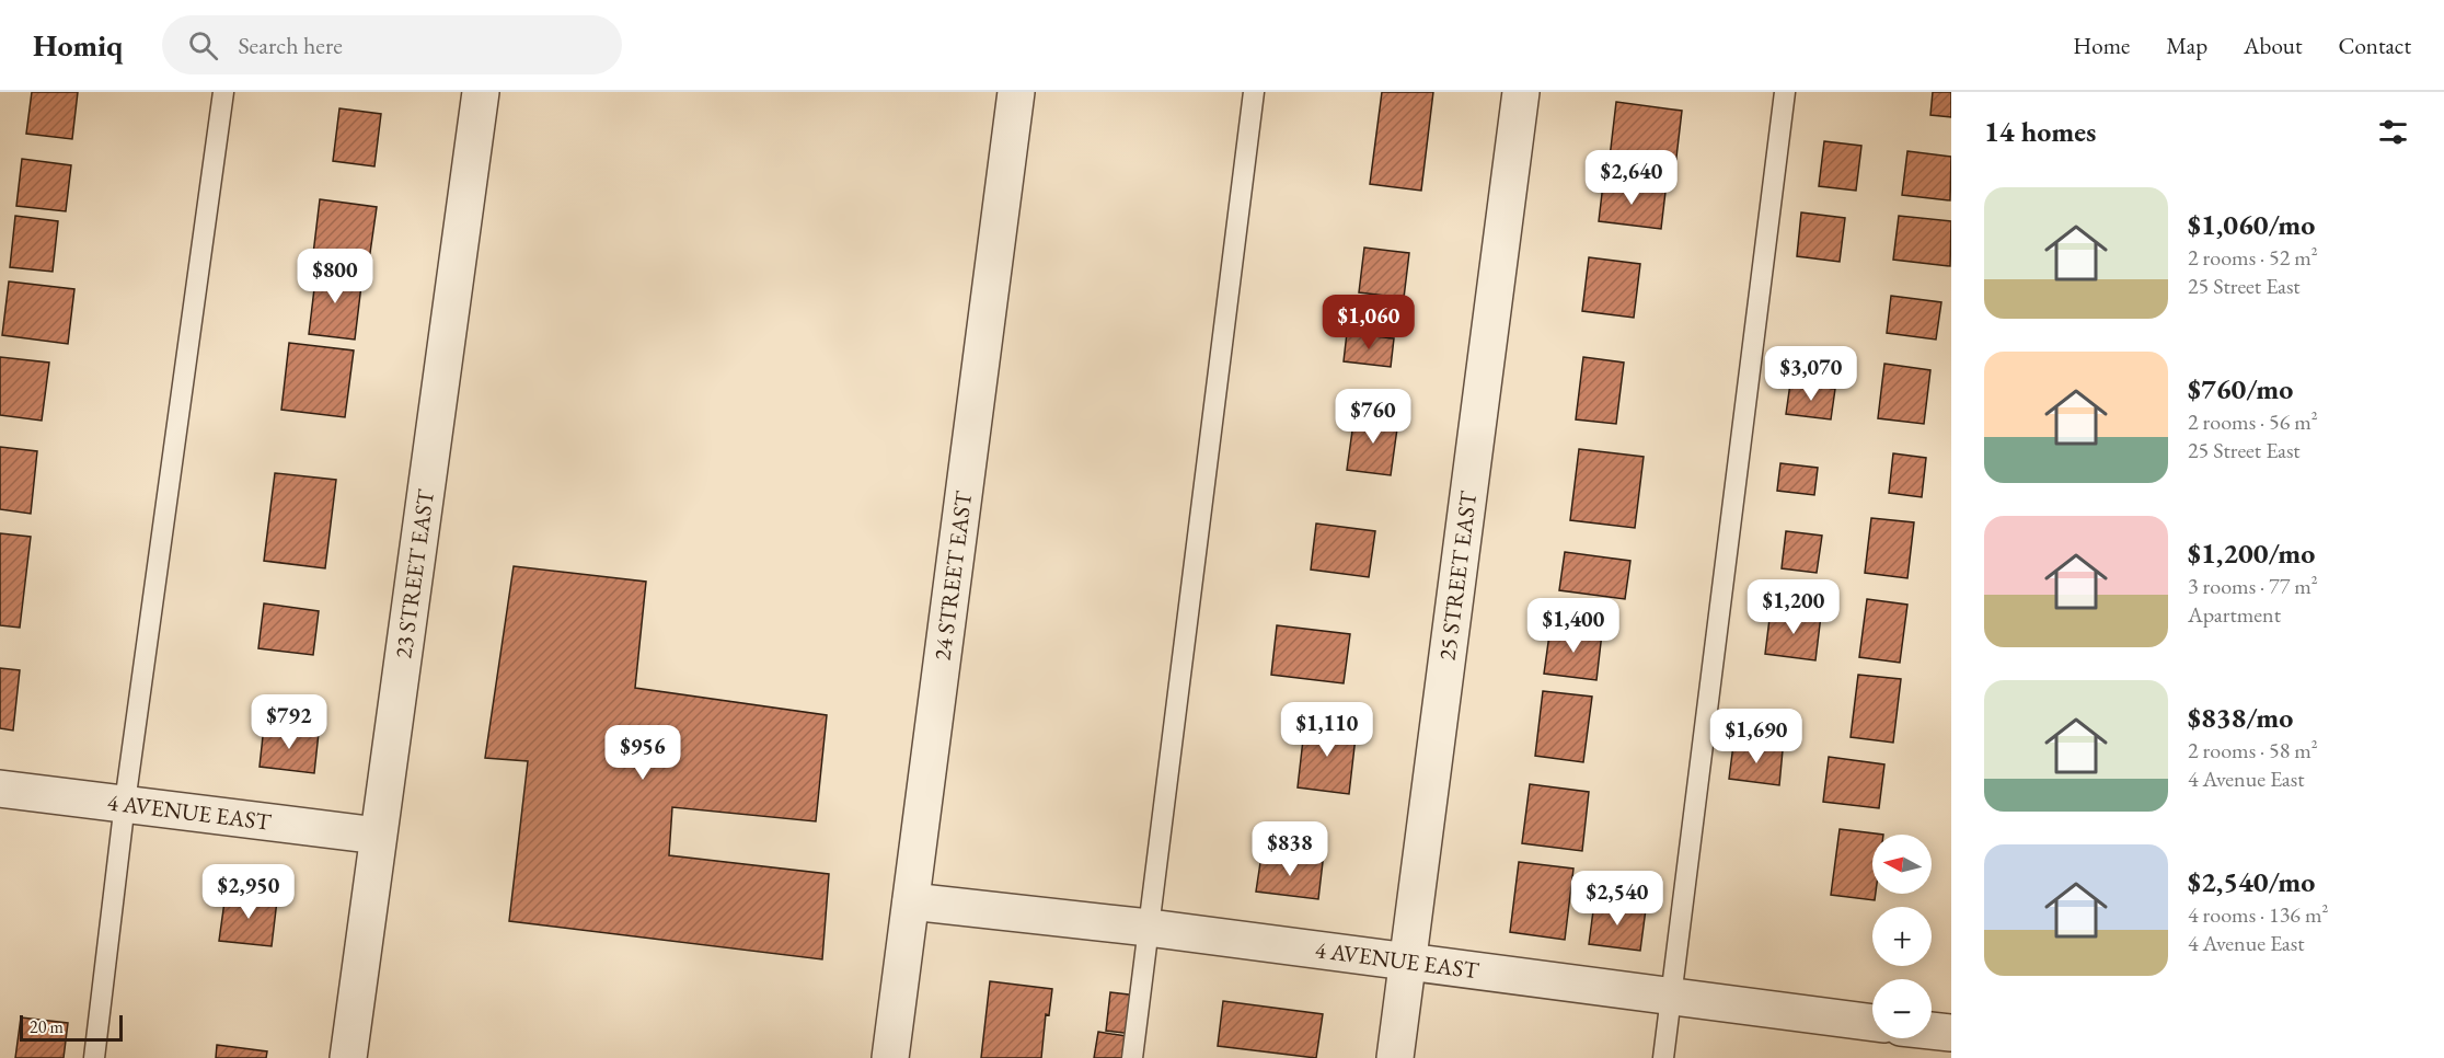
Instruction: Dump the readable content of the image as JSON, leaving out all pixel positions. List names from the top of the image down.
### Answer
{
  "streets": {
    "street": [
      "23 STREET EAST",
      "24 STREET EAST",
      "25 STREET EAST",
      "4 AVENUE EAST"
    ]
  },
  "crossings": [
    ["23 STREET EAST", "4 AVENUE EAST"],
    ["24 STREET EAST", "4 AVENUE EAST"],
    ["25 STREET EAST", "4 AVENUE EAST"]
  ],
  "scale_bar": "20 m",
  "north": "left",
  "page": {
    "header": "Homiq",
    "search": "Search here",
    "nav": [
      "Home",
      "Map",
      "About",
      "Contact"
    ],
    "heading": "14 homes",
    "price": [
      "$2,640",
      "$800",
      "$1,060",
      "$3,070",
      "$760",
      "$1,200",
      "$1,400",
      "$792",
      "$1,110",
      "$1,690",
      "$956",
      "$838",
      "$2,950",
      "$2,540"
    ],
    "list": [
      {
        "name": "$1,060/mo",
        "note": "2 rooms · 52 m² · 25 Street East"
      },
      {
        "name": "$760/mo",
        "note": "2 rooms · 56 m² · 25 Street East"
      },
      {
        "name": "$1,200/mo",
        "note": "3 rooms · 77 m² · Apartment"
      },
      {
        "name": "$838/mo",
        "note": "2 rooms · 58 m² · 4 Avenue East"
      },
      {
        "name": "$2,540/mo",
        "note": "4 rooms · 136 m² · 4 Avenue East"
      }
    ],
    "map_buttons": ["+", "−"],
    "scale": "20 m"
  }
}
